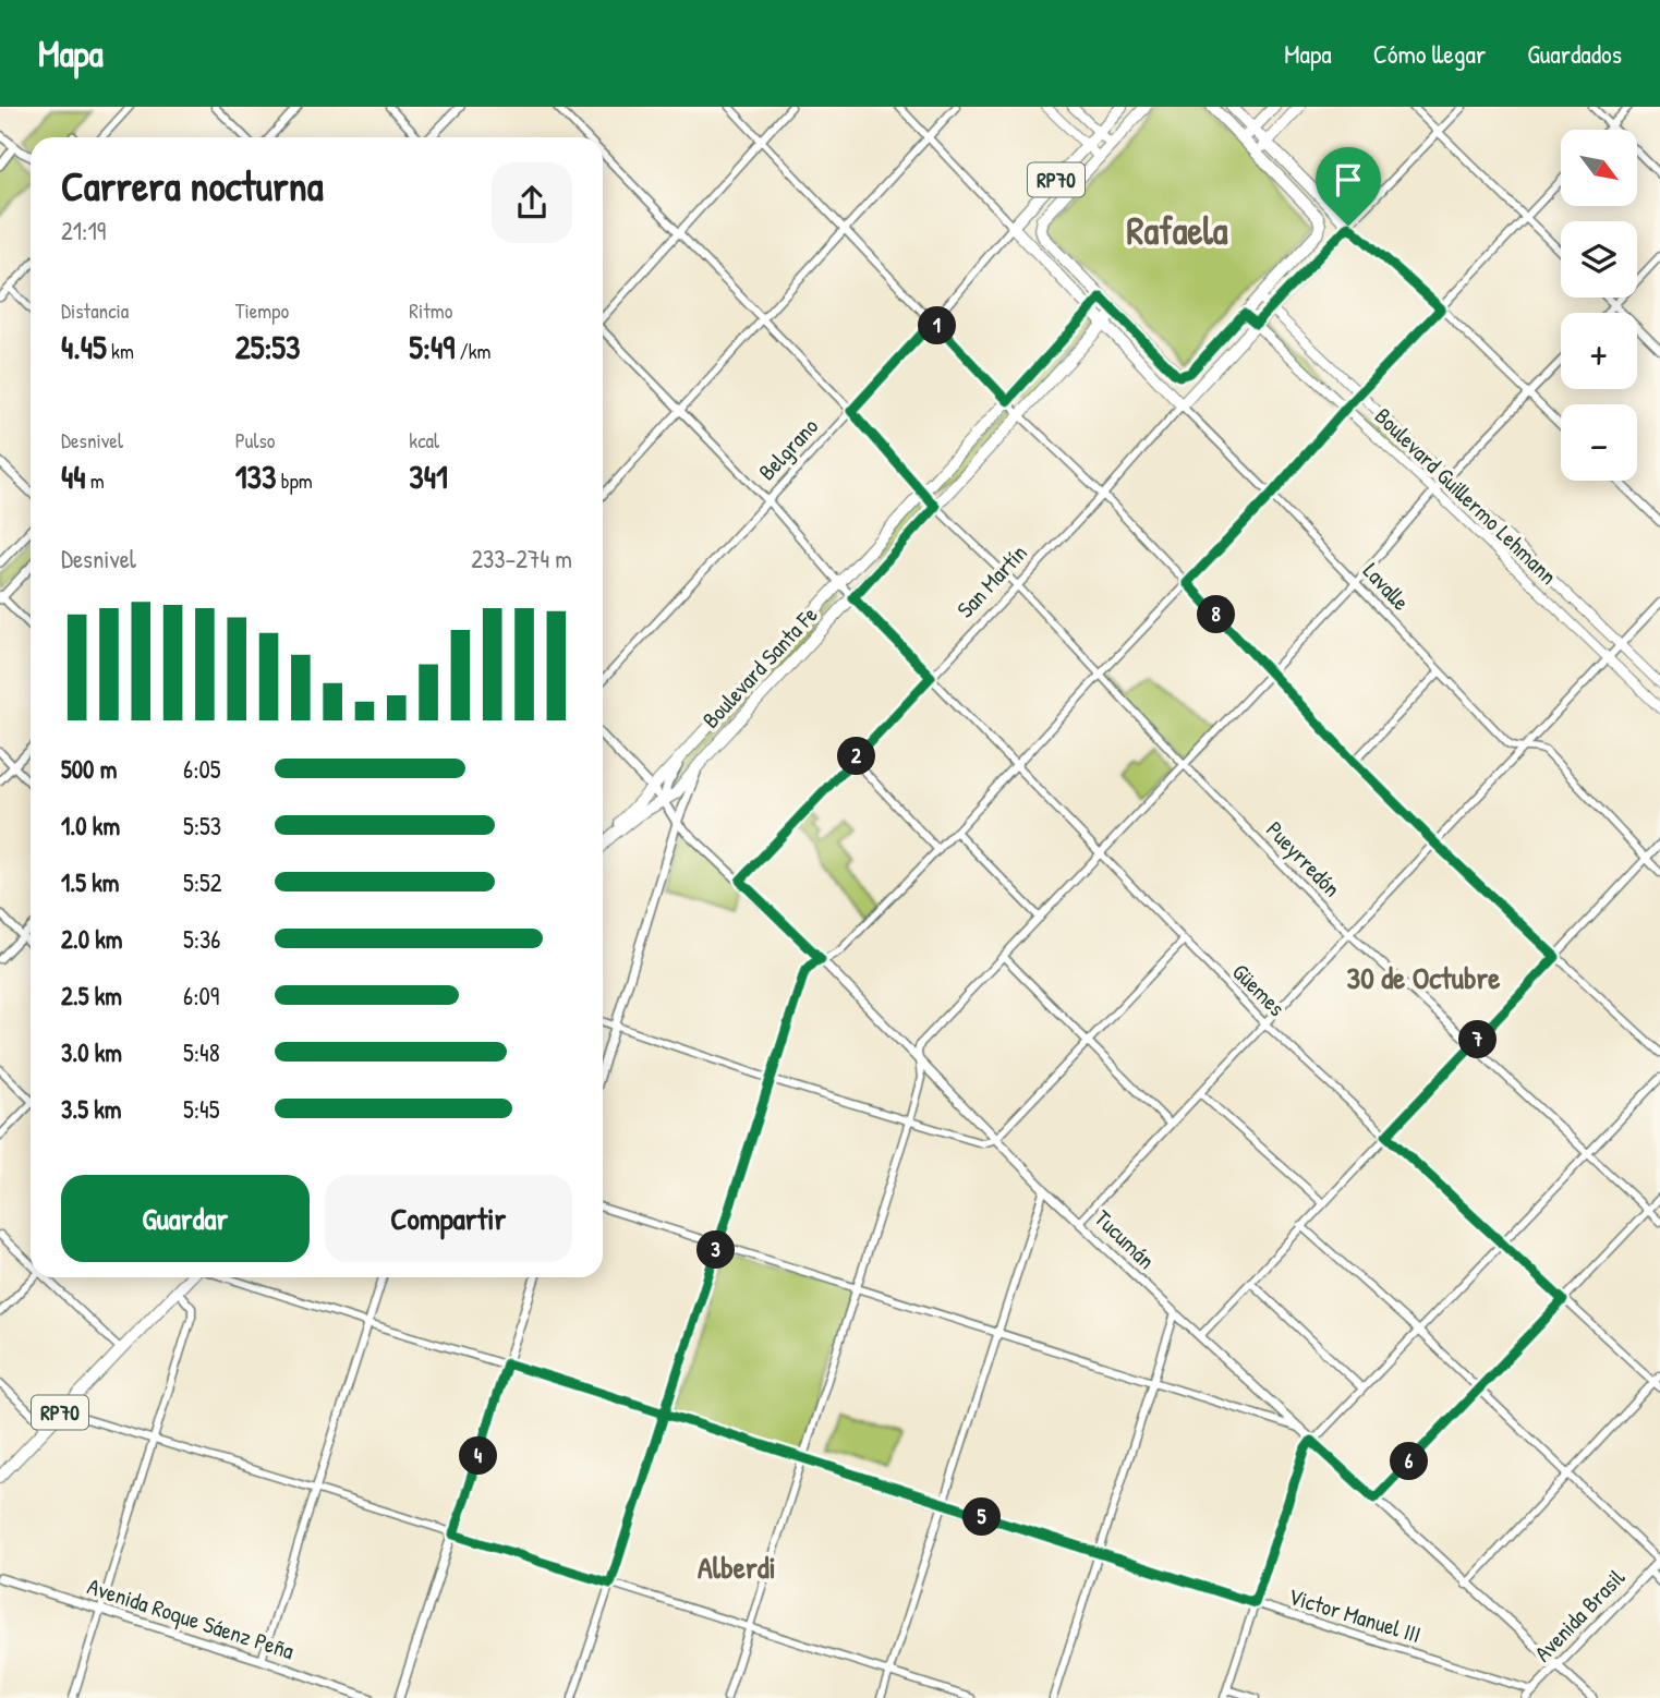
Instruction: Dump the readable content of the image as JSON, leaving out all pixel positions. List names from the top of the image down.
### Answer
{
  "streets": {
    "main road": [
      "RP70",
      "Belgrano",
      "Boulevard Guillermo Lehmann",
      "San Martín",
      "Lavalle",
      "Boulevard Santa Fe"
    ],
    "street": [
      "Pueyrredón",
      "Güemes",
      "Tucumán",
      "Victor Manuel III",
      "Avenida Brasil",
      "Avenida Roque Sáenz Peña"
    ]
  },
  "crossings": [
    ["RP70", "Belgrano"],
    ["RP70", "Lavalle"],
    ["RP70", "Boulevard Santa Fe"],
    ["Belgrano", "Pueyrredón"],
    ["Belgrano", "Güemes"],
    ["Boulevard Guillermo Lehmann", "San Martín"],
    ["San Martín", "Lavalle"],
    ["San Martín", "Pueyrredón"],
    ["San Martín", "Güemes"],
    ["San Martín", "Tucumán"],
    ["Lavalle", "Boulevard Santa Fe"],
    ["Boulevard Santa Fe", "Pueyrredón"],
    ["Boulevard Santa Fe", "Güemes"],
    ["Boulevard Santa Fe", "Tucumán"],
    ["Tucumán", "Avenida Brasil"],
    ["Victor Manuel III", "Avenida Brasil"]
  ],
  "districts": ["Rafaela", "30 de Octubre", "Alberdi"],
  "north": "bottom right",
  "page": {
    "header": "Mapa",
    "nav": ["Mapa", "Cómo llegar", "Guardados"],
    "map_buttons": ["+", "−"],
    "heading": ["Carrera nocturna", "21:19"],
    "stats": [
      ["Distancia", "4.45 km"],
      ["Tiempo", "25:53"],
      ["Ritmo", "5:49 /km"],
      ["Desnivel", "44 m"],
      ["Pulso", "133 bpm"],
      ["kcal", "341"]
    ],
    "pins": [
      "1",
      "8",
      "2",
      "7",
      "3",
      "4",
      "6",
      "5"
    ],
    "chart": ["Desnivel", "233–274 m"],
    "list": [
      {
        "name": "500 m",
        "note": "6:05"
      },
      {
        "name": "1.0 km",
        "note": "5:53"
      },
      {
        "name": "1.5 km",
        "note": "5:52"
      },
      {
        "name": "2.0 km",
        "note": "5:36"
      },
      {
        "name": "2.5 km",
        "note": "6:09"
      },
      {
        "name": "3.0 km",
        "note": "5:48"
      },
      {
        "name": "3.5 km",
        "note": "5:45"
      }
    ],
    "buttons": ["Guardar", "Compartir"]
  }
}
